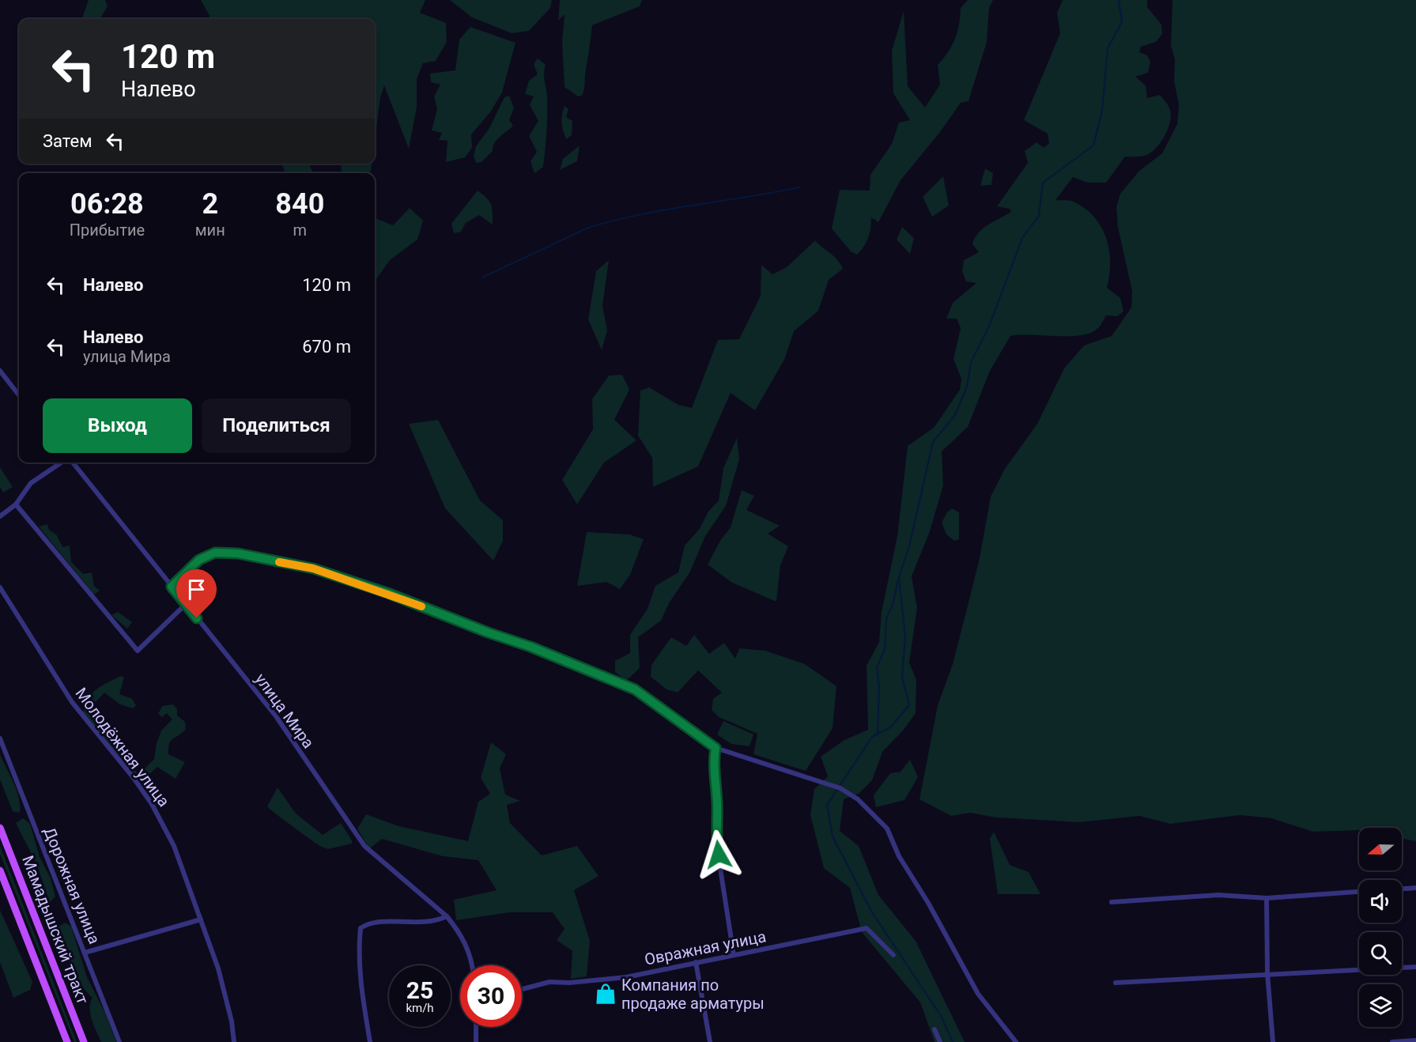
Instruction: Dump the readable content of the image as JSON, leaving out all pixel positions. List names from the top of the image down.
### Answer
{
  "streets": {
    "main road": ["Мамадышский тракт"],
    "street": [
      "улица Мира",
      "Молодёжная улица",
      "Дорожная улица",
      "Овражная улица"
    ]
  },
  "places": {
    "shop": ["Компания по продаже арматуры"]
  },
  "north": "left",
  "page": {
    "turn": ["120 m", "Налево"],
    "then": "Затем",
    "eta": [
      "06:28",
      "Прибытие",
      "2",
      "мин",
      "840",
      "m"
    ],
    "list": [
      {
        "name": "Налево",
        "value": "120 m"
      },
      {
        "name": "Налево",
        "note": "улица Мира",
        "value": "670 m"
      }
    ],
    "buttons": ["Выход", "Поделиться"],
    "speed": "25 km/h",
    "limit": "30"
  }
}
